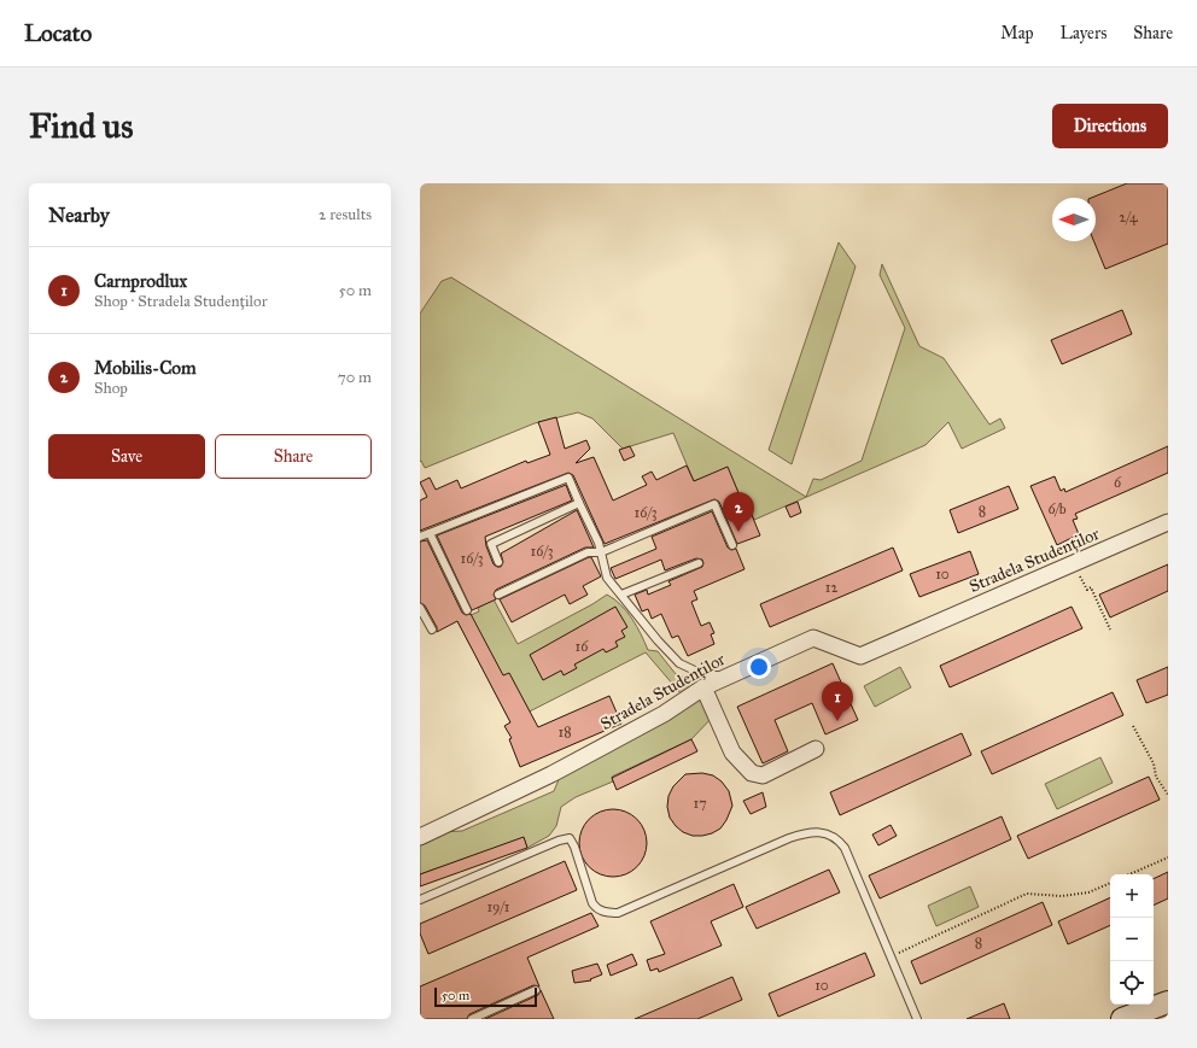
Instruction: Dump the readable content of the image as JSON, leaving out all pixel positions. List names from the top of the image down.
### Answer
{
  "streets": {
    "street": ["Stradela Studenților"]
  },
  "house_numbers": [
    "2/4",
    "6",
    "6/b",
    "8",
    "16/3",
    "16/3",
    "16/3",
    "10",
    "12",
    "16",
    "18",
    "17",
    "19/1",
    "8",
    "10"
  ],
  "scale_bar": "50 m",
  "north": "left",
  "page": {
    "header": "Locato",
    "nav": ["Map", "Layers", "Share"],
    "buttons": [
      "Directions",
      ["Save", "Share"]
    ],
    "title": "Find us",
    "heading": ["Nearby", "2 results"],
    "list": [
      {
        "mark": "1",
        "name": "Carnprodlux",
        "note": "Shop · Stradela Studenților",
        "value": "50 m"
      },
      {
        "mark": "2",
        "name": "Mobilis-Com",
        "note": "Shop",
        "value": "70 m"
      }
    ],
    "pins": ["2", "1"],
    "map_buttons": ["+", "−"],
    "scale": "50 m"
  }
}
